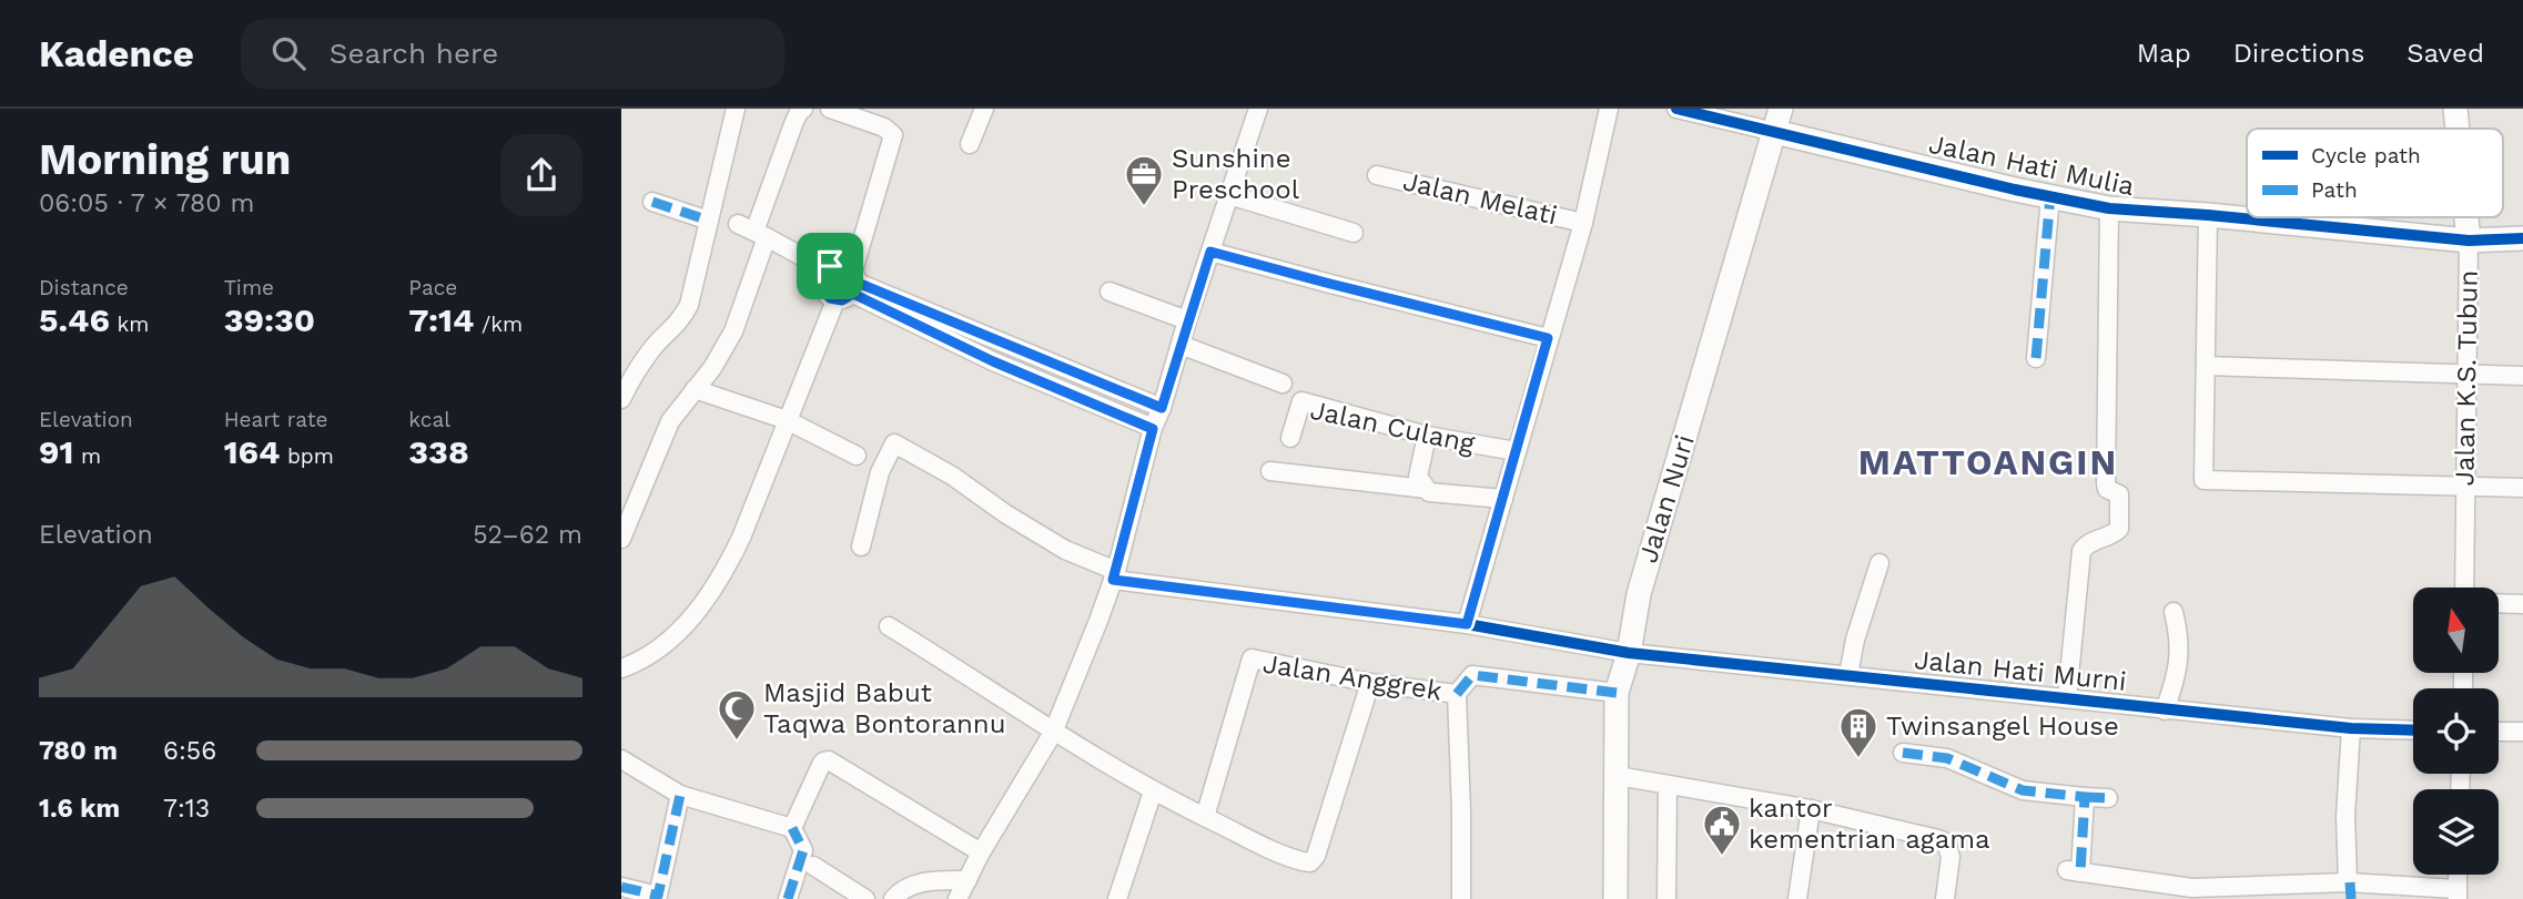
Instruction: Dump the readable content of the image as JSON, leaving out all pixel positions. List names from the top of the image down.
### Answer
{
  "streets": {
    "street": [
      "Jalan Hati Mulia",
      "Jalan Melati",
      "Jalan K.S. Tubun",
      "Jalan Culang",
      "Jalan Nuri",
      "Jalan Hati Murni",
      "Jalan Anggrek"
    ]
  },
  "crossings": [
    ["Jalan Hati Mulia", "Jalan K.S. Tubun"],
    ["Jalan Hati Mulia", "Jalan Nuri"],
    ["Jalan Nuri", "Jalan Hati Murni"]
  ],
  "districts": ["MATTOANGIN"],
  "places": {
    "office": ["Sunshine Preschool"],
    "mosque": ["Masjid Babut Taqwa Bontorannu"],
    "building": ["Twinsangel House"],
    "public building": ["kantor kementrian agama"]
  },
  "legend": ["Cycle path", "Path"],
  "north": "top",
  "page": {
    "header": "Kadence",
    "search": "Search here",
    "nav": ["Map", "Directions", "Saved"],
    "heading": ["Morning run", "06:05 · 7 × 780 m"],
    "stats": [
      ["Distance", "5.46 km"],
      ["Time", "39:30"],
      ["Pace", "7:14 /km"],
      ["Elevation", "91 m"],
      ["Heart rate", "164 bpm"],
      ["kcal", "338"]
    ],
    "chart": ["Elevation", "52–62 m"],
    "list": [
      {
        "name": "780 m",
        "note": "6:56"
      },
      {
        "name": "1.6 km",
        "note": "7:13"
      }
    ]
  }
}
